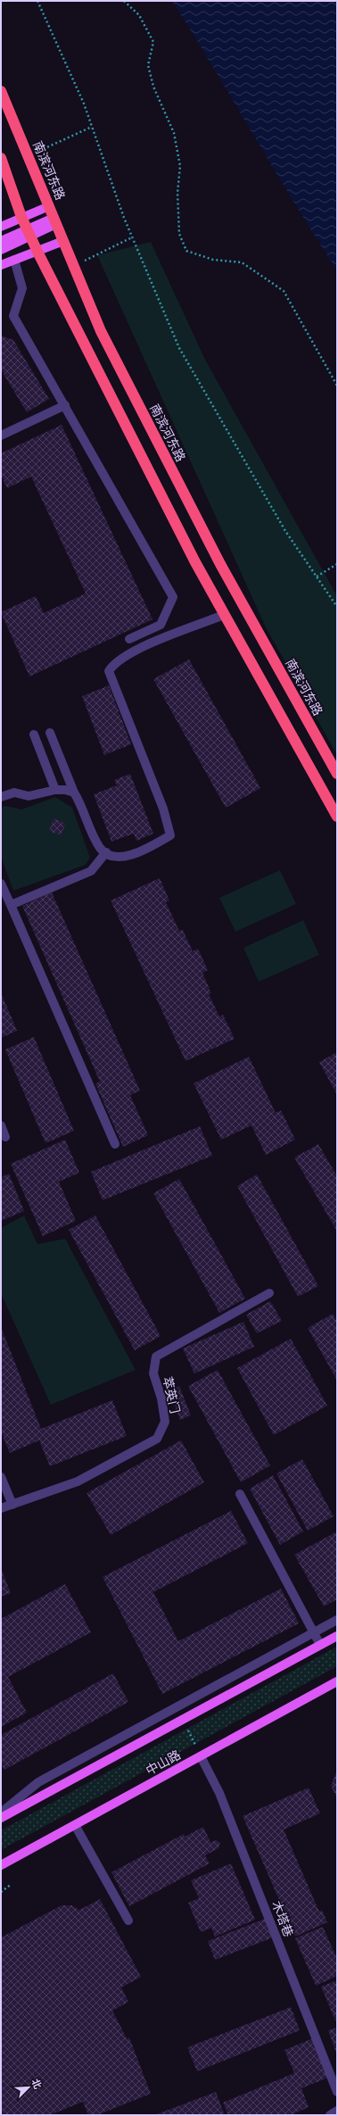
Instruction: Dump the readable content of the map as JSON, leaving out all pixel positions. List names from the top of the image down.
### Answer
{
  "streets": {
    "highway": ["南滨河东路"],
    "main road": ["中山路"],
    "street": ["萃英门", "木塔巷"]
  },
  "crossings": [
    ["中山路", "木塔巷"]
  ],
  "north": "top right"
}
